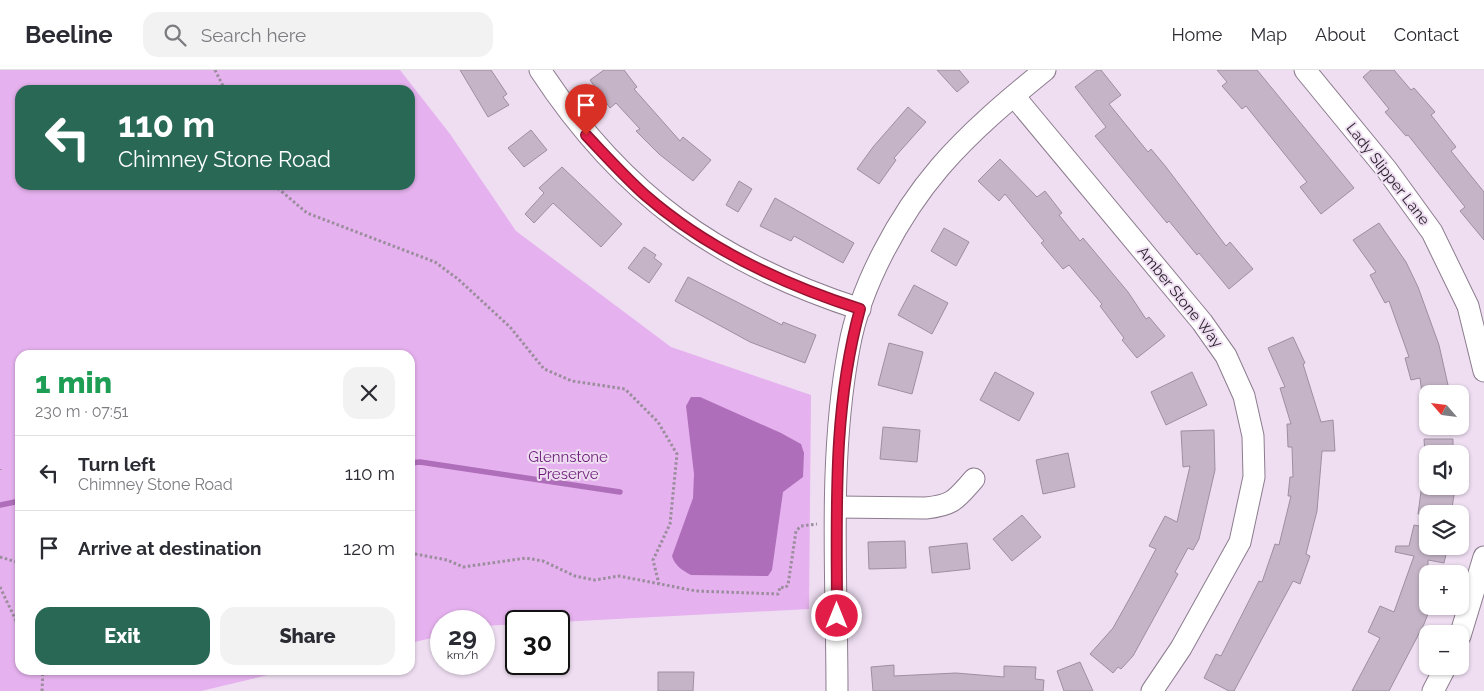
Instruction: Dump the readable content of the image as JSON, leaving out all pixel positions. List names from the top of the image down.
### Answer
{
  "streets": {
    "street": ["Lady Slipper Lane", "Amber Stone Way"]
  },
  "parks": ["Glennstone Preserve"],
  "north": "top left",
  "page": {
    "header": "Beeline",
    "search": "Search here",
    "nav": [
      "Home",
      "Map",
      "About",
      "Contact"
    ],
    "turn": ["110 m", "Chimney Stone Road"],
    "heading": ["1 min", "230 m · 07:51"],
    "map_buttons": ["+", "−"],
    "list": [
      {
        "name": "Turn left",
        "note": "Chimney Stone Road",
        "value": "110 m"
      },
      {
        "name": "Arrive at destination",
        "value": "120 m"
      }
    ],
    "buttons": ["Exit", "Share"],
    "speed": "29 km/h",
    "limit": "30"
  }
}
